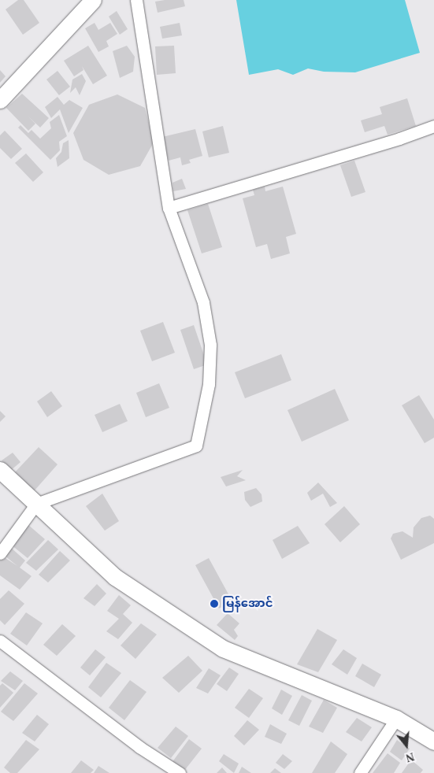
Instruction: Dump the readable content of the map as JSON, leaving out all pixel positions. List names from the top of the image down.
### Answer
{
  "places": ["မြန်အောင်"],
  "north": "bottom"
}
